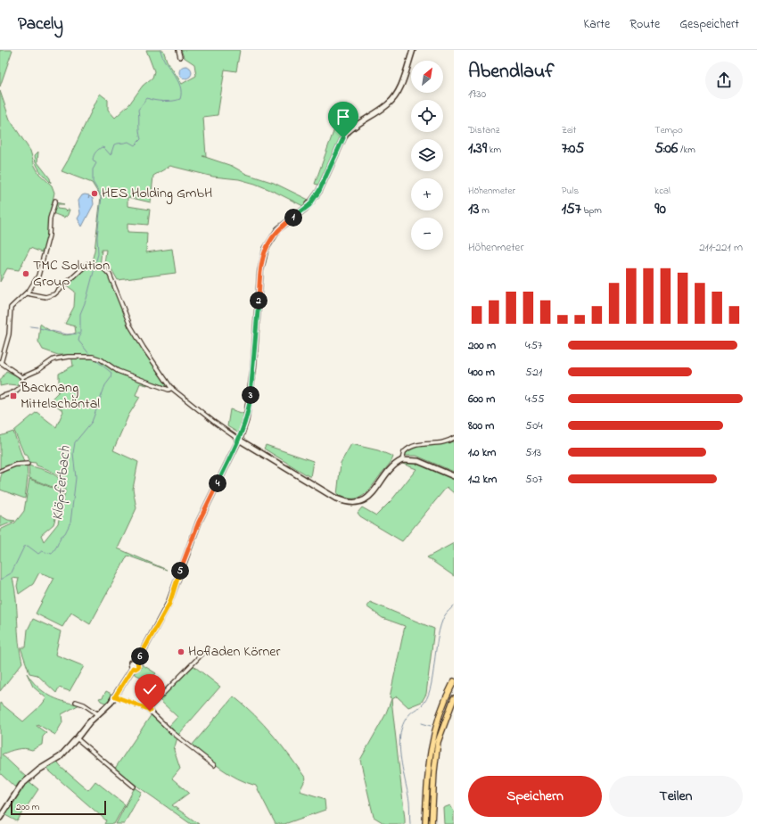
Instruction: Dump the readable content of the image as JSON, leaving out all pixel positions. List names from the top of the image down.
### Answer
{
  "water": ["Klöpferbach"],
  "places": {
    "other": ["HES Holding GmbH", "TMC Solution Group", "Hofladen Körner"],
    "transit": ["Backnang Mittelschöntal"]
  },
  "scale_bar": "200 m",
  "north": "top right",
  "page": {
    "header": "Pacely",
    "nav": ["Karte", "Route", "Gespeichert"],
    "heading": ["Abendlauf", "19:30"],
    "map_buttons": ["+", "−"],
    "stats": [
      ["Distanz", "1.39 km"],
      ["Zeit", "7:05"],
      ["Tempo", "5:06 /km"],
      ["Höhenmeter", "13 m"],
      ["Puls", "157 bpm"],
      ["kcal", "90"]
    ],
    "pins": [
      "1",
      "2",
      "3",
      "4",
      "5",
      "6"
    ],
    "chart": ["Höhenmeter", "211–221 m"],
    "list": [
      {
        "name": "200 m",
        "note": "4:57"
      },
      {
        "name": "400 m",
        "note": "5:21"
      },
      {
        "name": "600 m",
        "note": "4:55"
      },
      {
        "name": "800 m",
        "note": "5:04"
      },
      {
        "name": "1.0 km",
        "note": "5:13"
      },
      {
        "name": "1.2 km",
        "note": "5:07"
      }
    ],
    "buttons": ["Speichern", "Teilen"],
    "scale": "200 m"
  }
}
